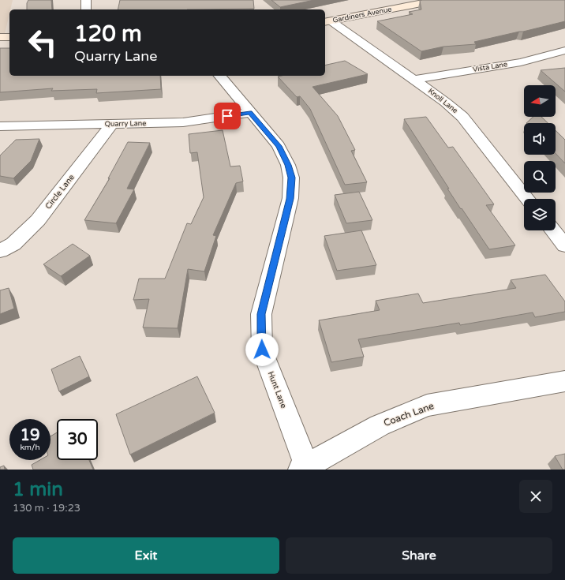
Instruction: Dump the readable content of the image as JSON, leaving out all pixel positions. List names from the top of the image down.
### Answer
{
  "streets": {
    "main road": ["Gardiners Avenue"],
    "street": [
      "Vista Lane",
      "Knoll Lane",
      "Quarry Lane",
      "Circle Lane",
      "Hunt Lane",
      "Coach Lane"
    ]
  },
  "crossings": [
    ["Gardiners Avenue", "Knoll Lane"],
    ["Vista Lane", "Knoll Lane"],
    ["Quarry Lane", "Circle Lane"],
    ["Quarry Lane", "Hunt Lane"],
    ["Hunt Lane", "Coach Lane"]
  ],
  "north": "left",
  "page": {
    "turn": ["120 m", "Quarry Lane"],
    "speed": "19 km/h",
    "limit": "30",
    "heading": ["1 min", "130 m · 19:23"],
    "buttons": ["Exit", "Share"]
  }
}
